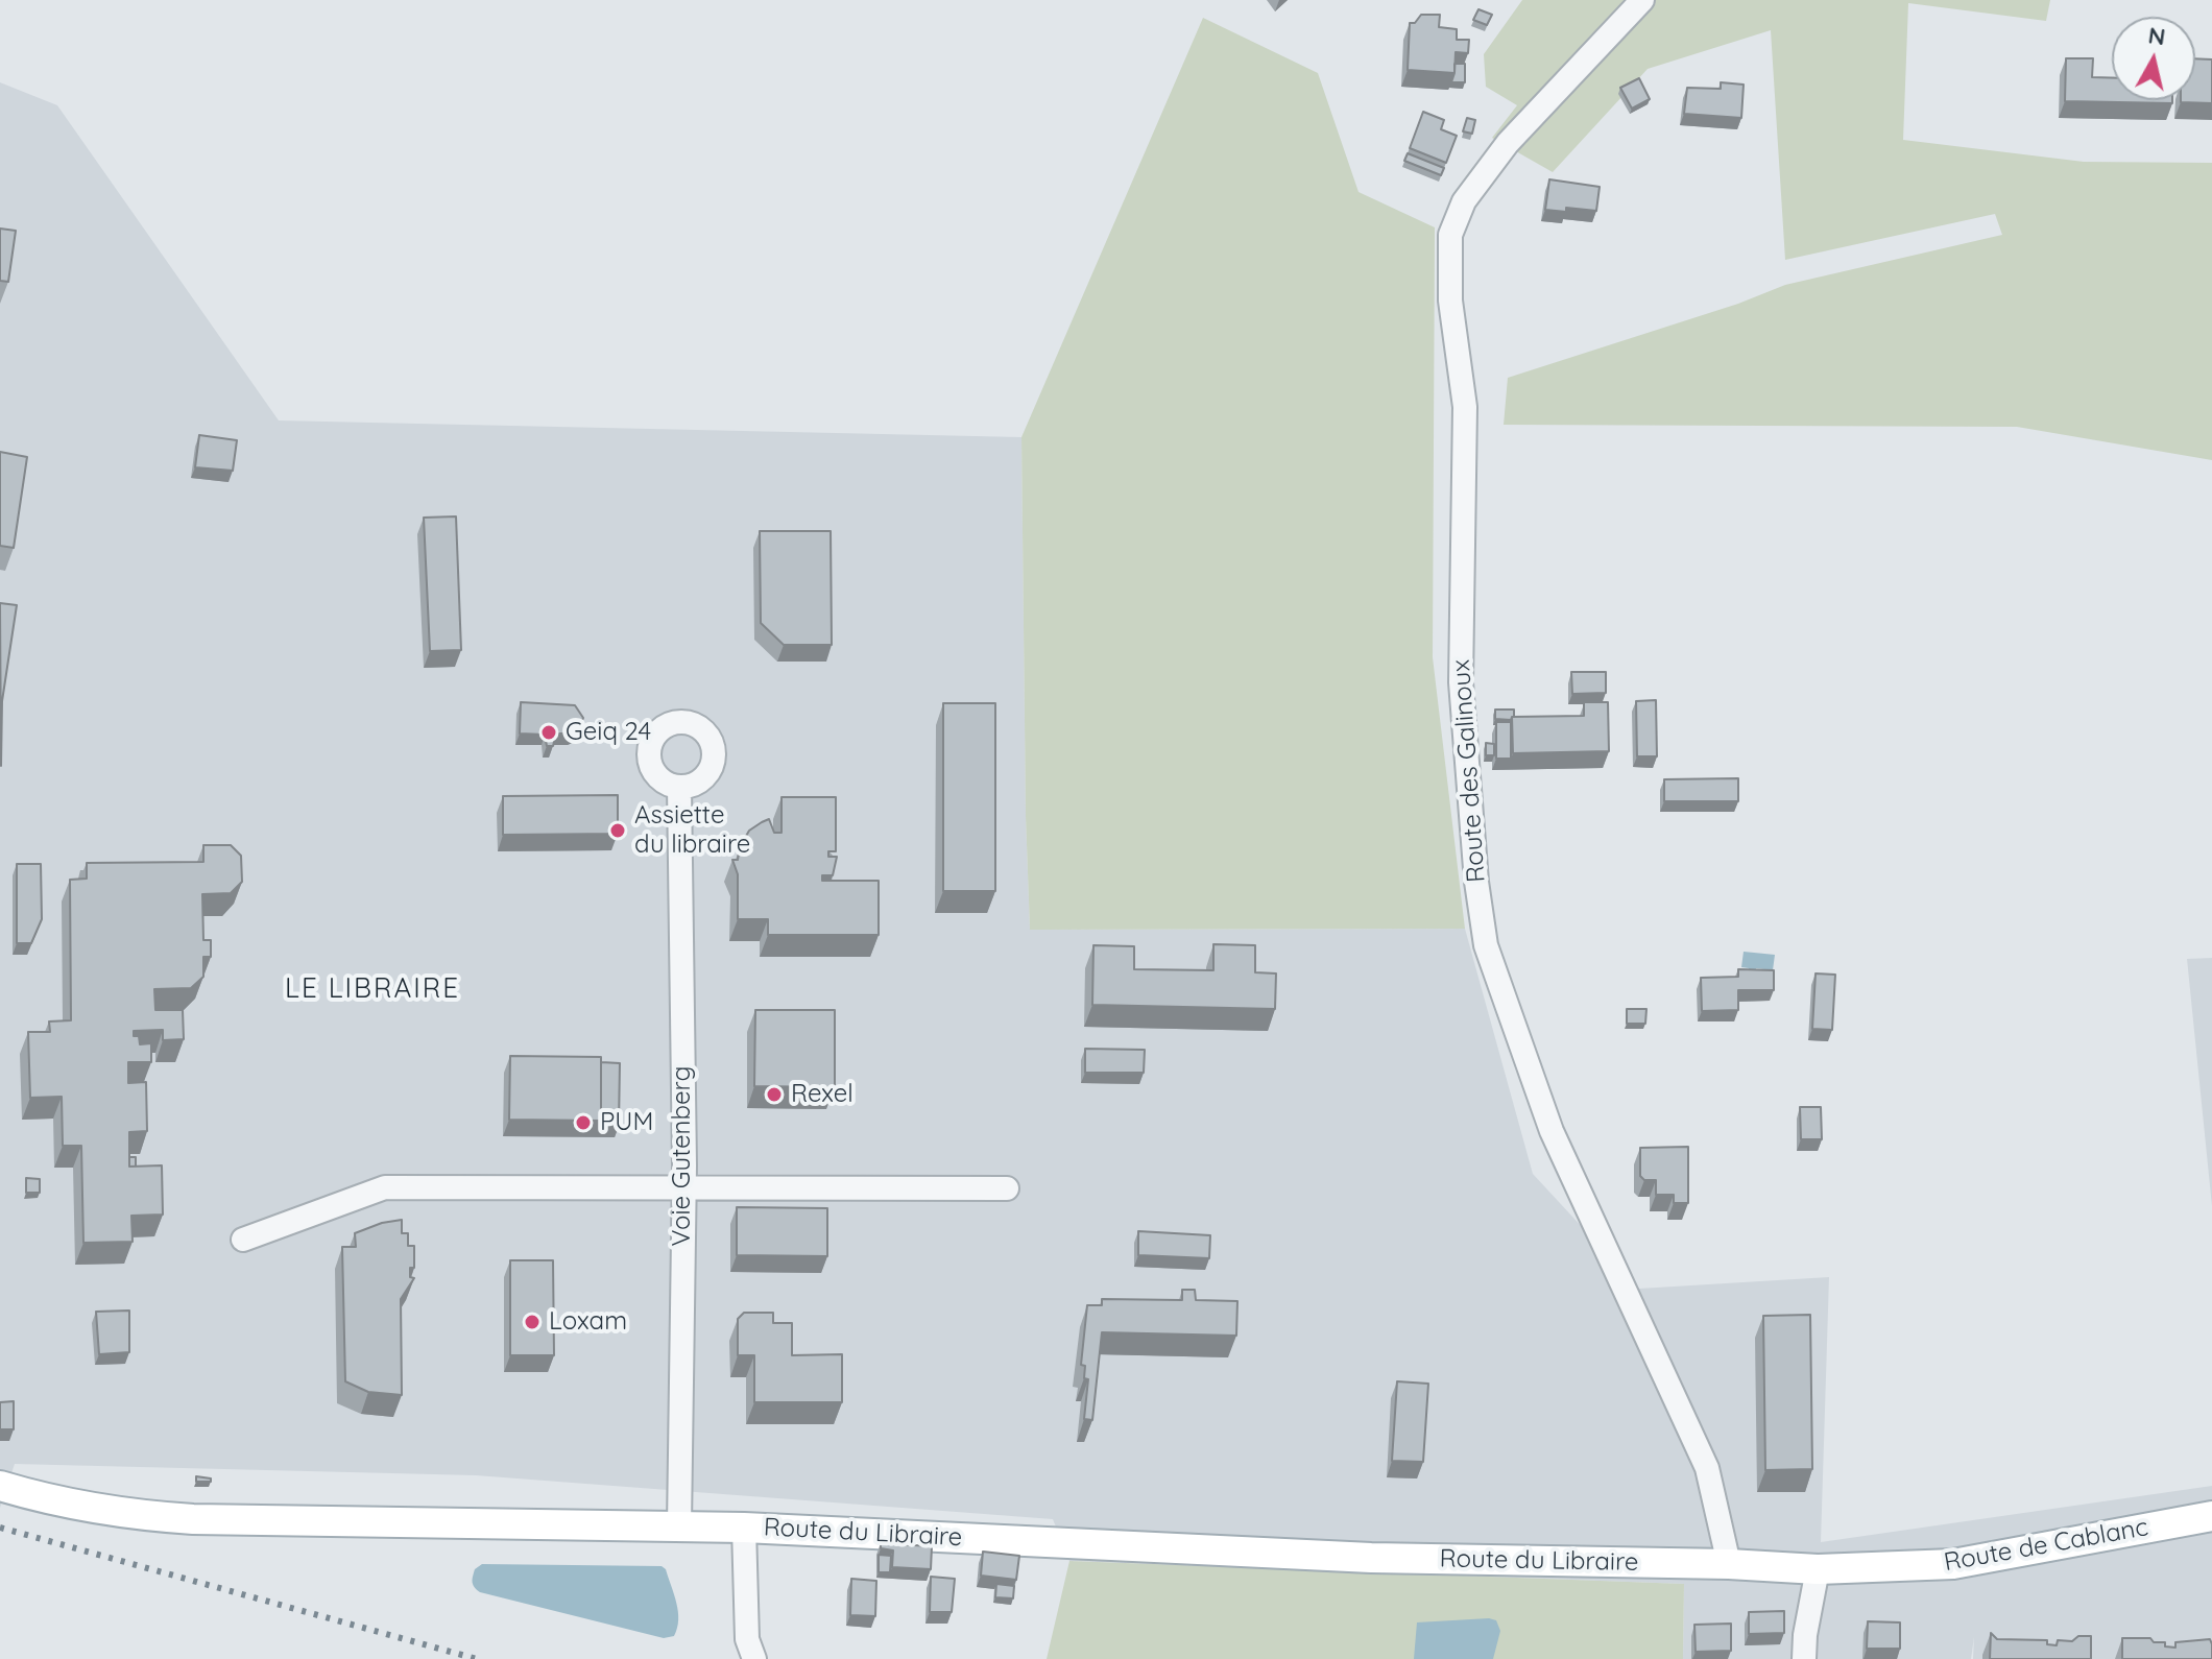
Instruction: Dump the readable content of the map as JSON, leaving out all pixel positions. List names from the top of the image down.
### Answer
{
  "streets": {
    "main road": ["Route du Libraire", "Route de Cablanc"],
    "street": ["Route des Galinoux", "Voie Gutenberg"]
  },
  "crossings": [
    ["Route des Galinoux", "Route du Libraire"],
    ["Route des Galinoux", "Route de Cablanc"],
    ["Voie Gutenberg", "Route du Libraire"],
    ["Route du Libraire", "Route de Cablanc"]
  ],
  "districts": ["LE LIBRAIRE"],
  "places": [
    "Geiq 24",
    "Assiette du libraire",
    "Rexel",
    "PUM",
    "Loxam"
  ],
  "north": "top"
}
